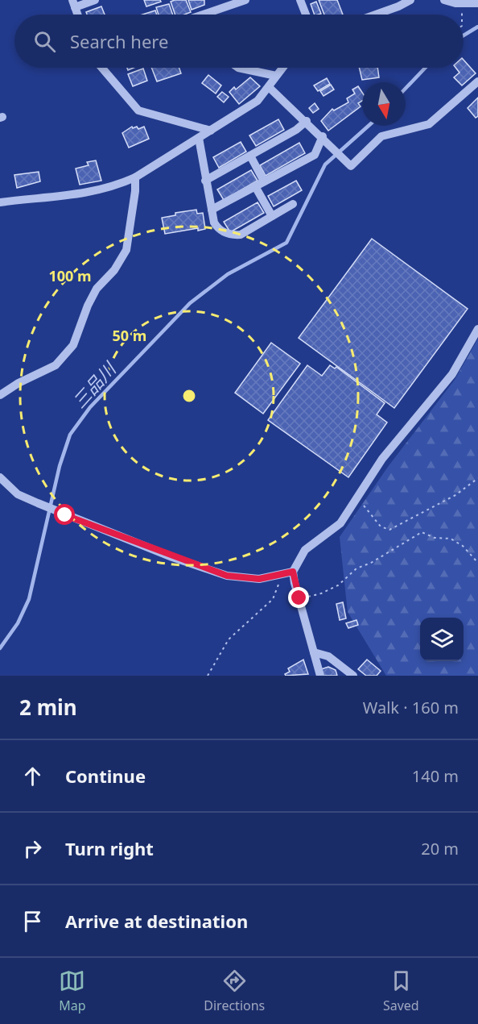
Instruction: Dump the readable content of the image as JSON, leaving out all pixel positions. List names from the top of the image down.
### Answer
{
  "water": ["三品川"],
  "north": "bottom",
  "page": {
    "search": "Search here",
    "heading": ["2 min", "Walk · 160 m"],
    "list": [
      ["Continue", "140 m"],
      ["Turn right", "20 m"],
      "Arrive at destination"
    ],
    "nav": ["Map", "Directions", "Saved"]
  },
  "rings": ["100 m", "50 m"]
}
